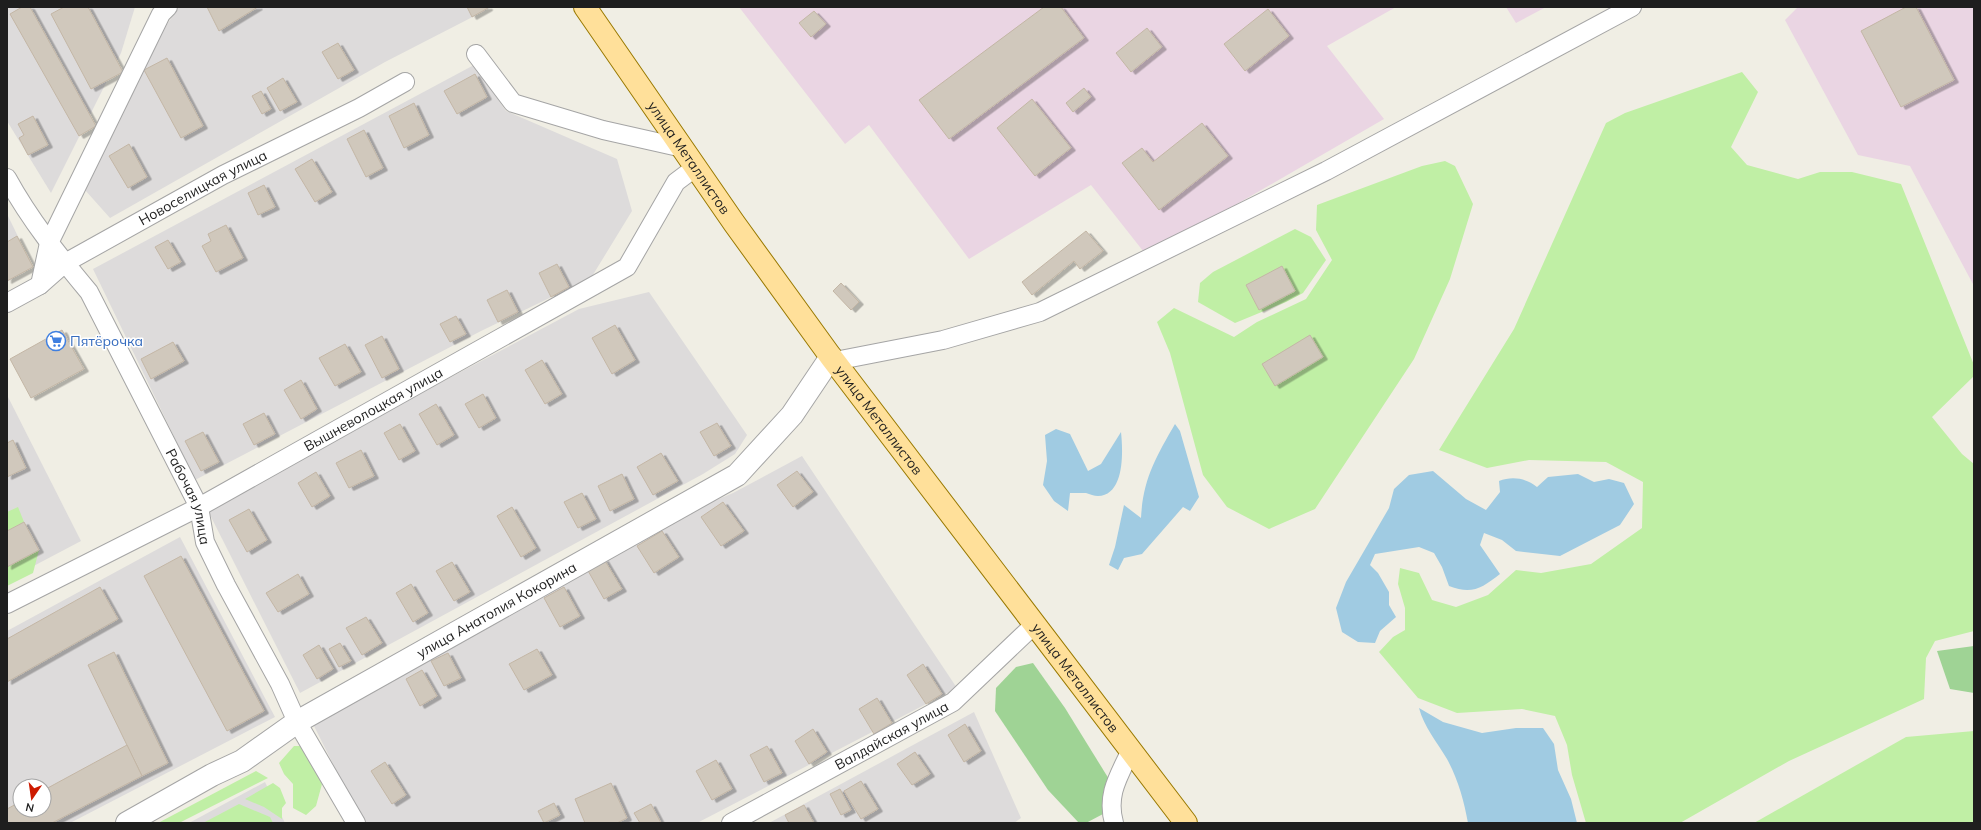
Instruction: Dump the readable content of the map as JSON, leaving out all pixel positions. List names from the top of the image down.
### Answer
{
  "streets": {
    "main road": ["улица Металлистов"],
    "street": [
      "Новоселицкая улица",
      "Вышневолоцкая улица",
      "Рабочая улица",
      "улица Анатолия Кокорина",
      "Валдайская улица"
    ]
  },
  "crossings": [
    ["улица Металлистов", "Вышневолоцкая улица"],
    ["улица Металлистов", "улица Анатолия Кокорина"],
    ["улица Металлистов", "Валдайская улица"],
    ["Новоселицкая улица", "Рабочая улица"],
    ["Вышневолоцкая улица", "Рабочая улица"],
    ["Рабочая улица", "улица Анатолия Кокорина"]
  ],
  "places": {
    "supermarket": ["Пятёрочка"]
  },
  "north": "bottom"
}
